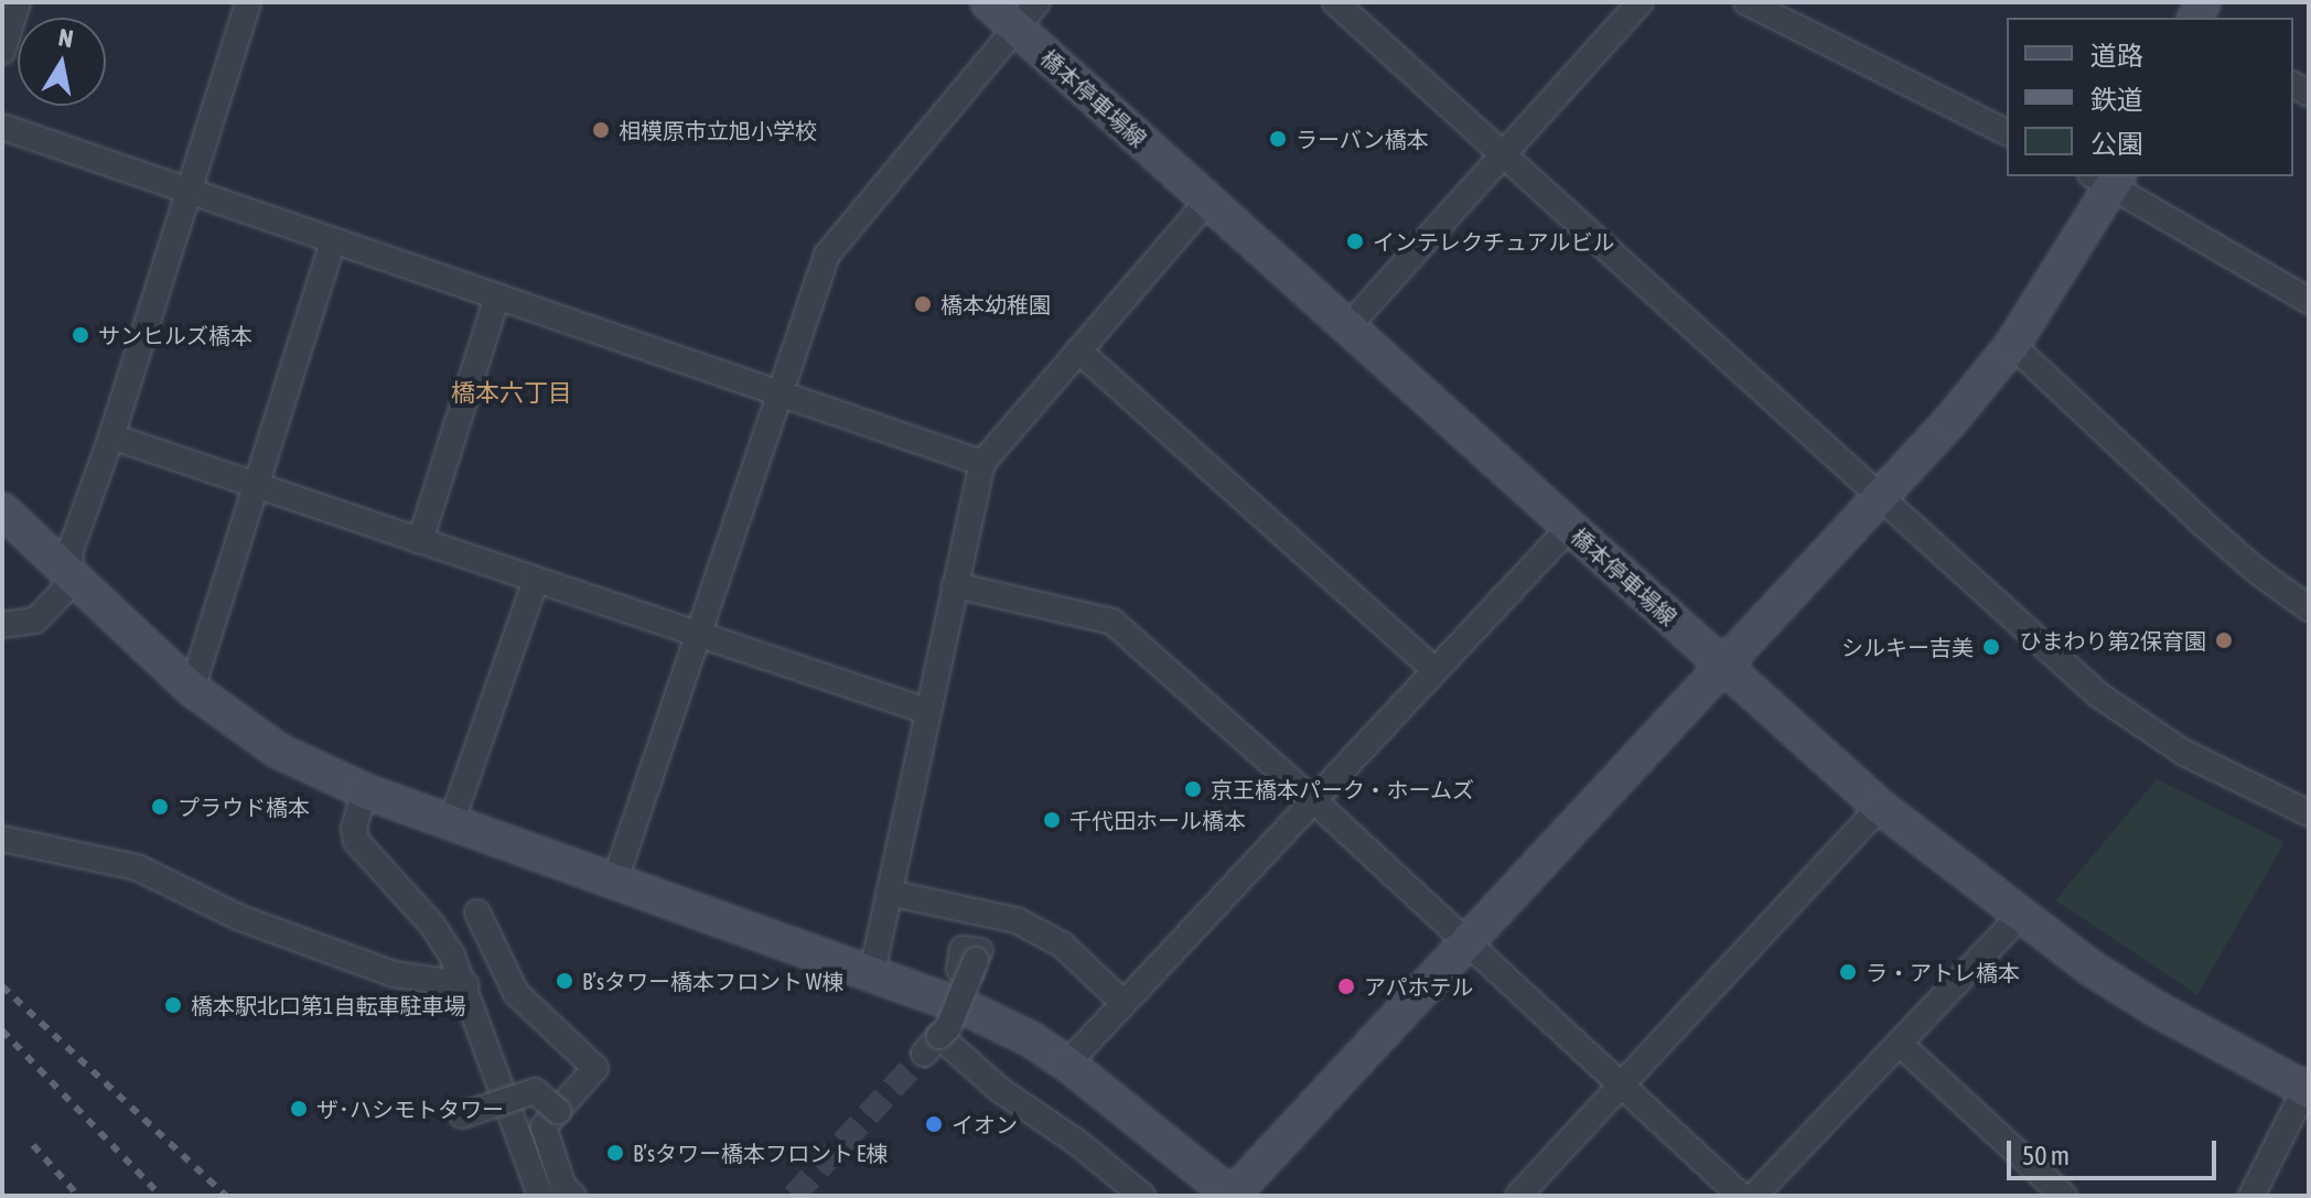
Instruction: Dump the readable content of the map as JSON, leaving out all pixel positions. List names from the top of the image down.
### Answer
{
  "streets": {
    "street": ["橋本停車場線"]
  },
  "districts": ["橋本六丁目"],
  "places": [
    "相模原市立旭小学校",
    "ラーバン橋本",
    "インテレクチュアルビル",
    "橋本幼稚園",
    "サンヒルズ橋本",
    "ひまわり第2保育園",
    "シルキー吉美",
    "京王橋本パーク・ホームズ",
    "プラウド橋本",
    "千代田ホール橋本",
    "ラ・アトレ橋本",
    "B’sタワー橋本フロント W棟",
    "アパホテル",
    "橋本駅北口第1自転車駐車場",
    "ザ･ハシモトタワー",
    "イオン",
    "B’sタワー橋本フロント E棟"
  ],
  "legend": ["道路", "鉄道", "公園"],
  "scale_bar": "50 m",
  "north": "top"
}
